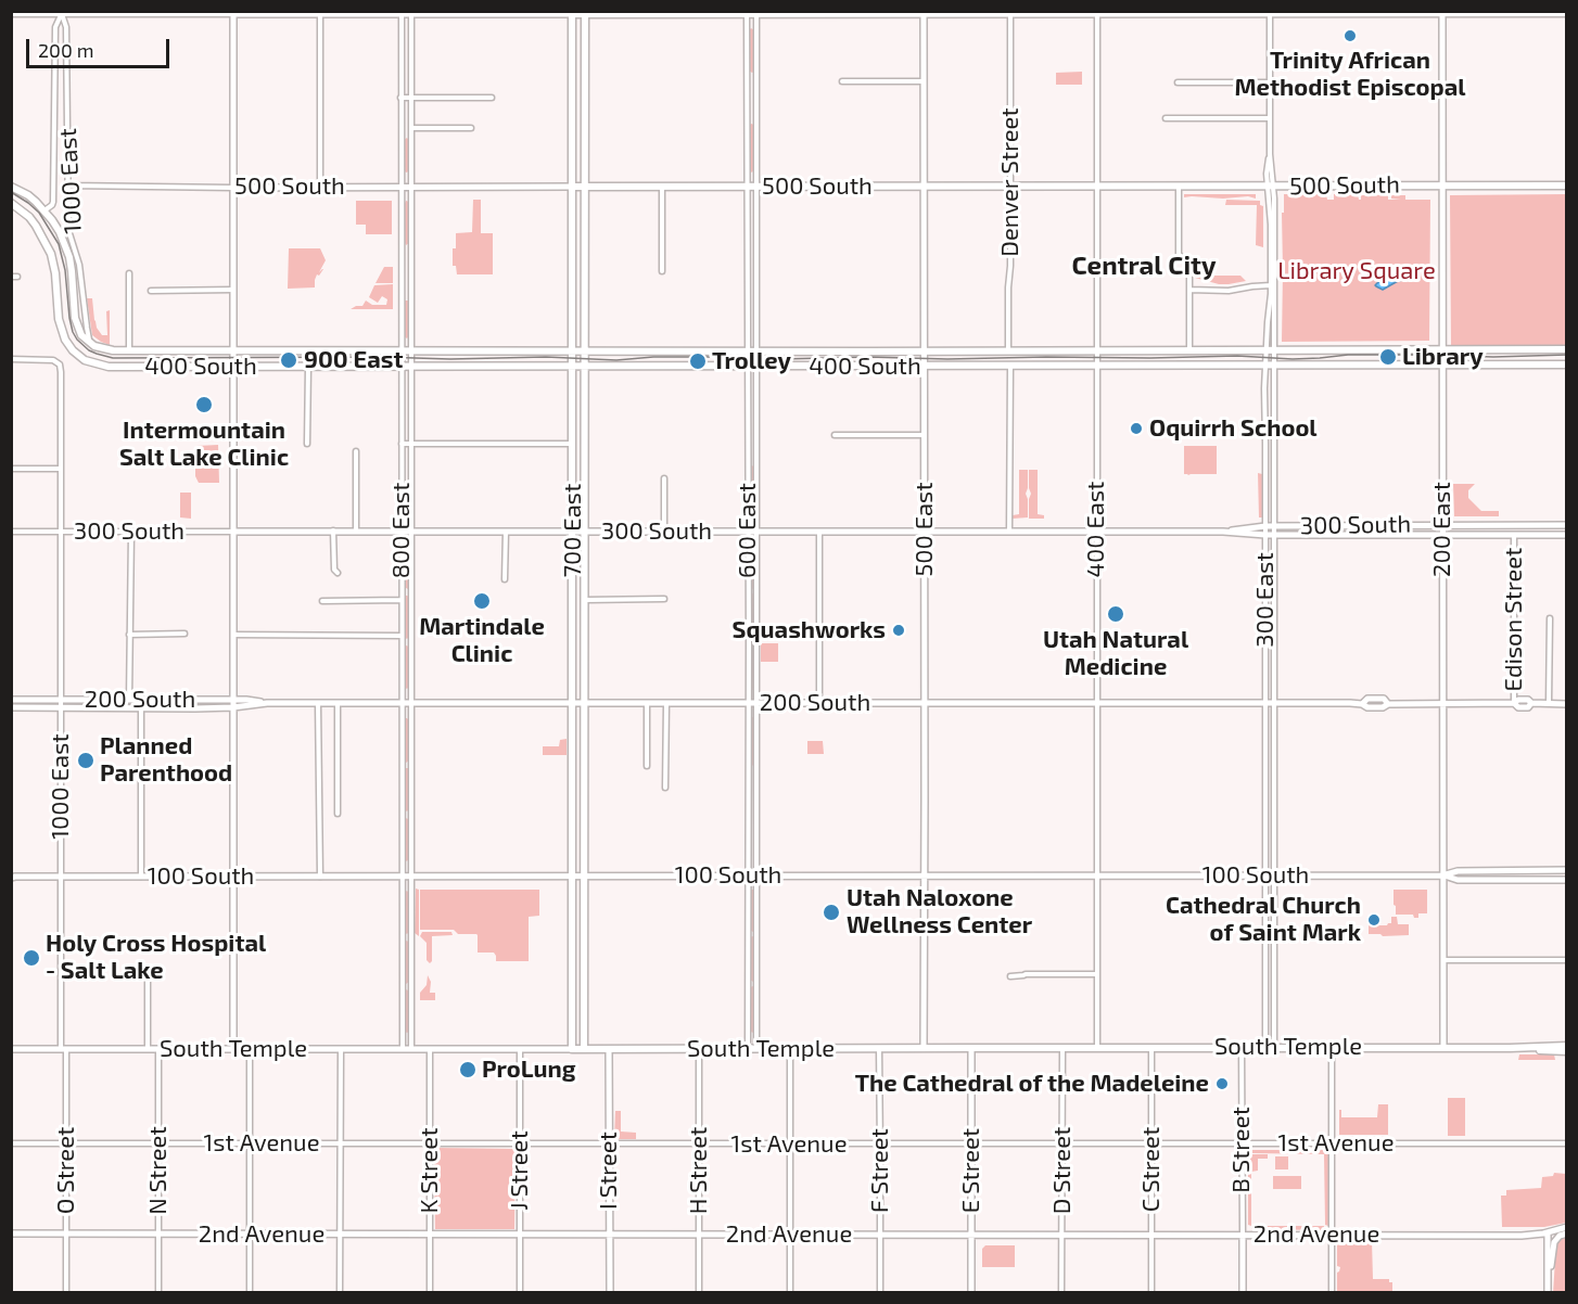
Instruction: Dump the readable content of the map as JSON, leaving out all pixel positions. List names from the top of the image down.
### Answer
{
  "streets": {
    "main road": [
      "500 South",
      "400 South",
      "700 East",
      "South Temple"
    ],
    "street": [
      "1000 East",
      "Denver Street",
      "300 South",
      "500 East",
      "400 East",
      "200 East",
      "800 East",
      "600 East",
      "300 East",
      "Edison Street",
      "200 South",
      "100 South",
      "1st Avenue",
      "B Street",
      "C Street",
      "O Street",
      "N Street",
      "K Street",
      "J Street",
      "I Street",
      "H Street",
      "F Street",
      "E Street",
      "D Street",
      "2nd Avenue"
    ]
  },
  "crossings": [
    ["1000 East", "500 South"],
    ["1000 East", "400 South"],
    ["1000 East", "300 South"],
    ["1000 East", "200 South"],
    ["1000 East", "100 South"],
    ["1000 East", "South Temple"],
    ["1000 East", "O Street"],
    ["Denver Street", "500 South"],
    ["Denver Street", "400 South"],
    ["500 South", "500 East"],
    ["500 South", "400 East"],
    ["500 South", "200 East"],
    ["500 South", "800 East"],
    ["500 South", "700 East"],
    ["500 South", "600 East"],
    ["500 South", "300 East"],
    ["400 South", "500 East"],
    ["400 South", "400 East"],
    ["400 South", "200 East"],
    ["400 South", "800 East"],
    ["400 South", "700 East"],
    ["400 South", "600 East"],
    ["400 South", "300 East"],
    ["300 South", "500 East"],
    ["300 South", "400 East"],
    ["300 South", "200 East"],
    ["300 South", "800 East"],
    ["300 South", "700 East"],
    ["300 South", "600 East"],
    ["300 South", "300 East"],
    ["300 South", "Edison Street"],
    ["500 East", "200 South"],
    ["500 East", "100 South"],
    ["500 East", "South Temple"],
    ["400 East", "200 South"],
    ["400 East", "100 South"],
    ["400 East", "South Temple"],
    ["200 East", "200 South"],
    ["200 East", "100 South"],
    ["200 East", "South Temple"],
    ["800 East", "200 South"],
    ["800 East", "100 South"],
    ["800 East", "South Temple"],
    ["700 East", "200 South"],
    ["700 East", "100 South"],
    ["700 East", "South Temple"],
    ["600 East", "200 South"],
    ["600 East", "100 South"],
    ["600 East", "South Temple"],
    ["300 East", "200 South"],
    ["300 East", "100 South"],
    ["300 East", "South Temple"],
    ["Edison Street", "200 South"],
    ["South Temple", "B Street"],
    ["South Temple", "C Street"],
    ["South Temple", "O Street"],
    ["South Temple", "N Street"],
    ["South Temple", "K Street"],
    ["South Temple", "J Street"],
    ["South Temple", "I Street"],
    ["South Temple", "H Street"],
    ["South Temple", "F Street"],
    ["South Temple", "E Street"],
    ["South Temple", "D Street"],
    ["1st Avenue", "B Street"],
    ["1st Avenue", "C Street"],
    ["1st Avenue", "O Street"],
    ["1st Avenue", "N Street"],
    ["1st Avenue", "K Street"],
    ["1st Avenue", "J Street"],
    ["1st Avenue", "I Street"],
    ["1st Avenue", "H Street"],
    ["1st Avenue", "F Street"],
    ["1st Avenue", "E Street"],
    ["1st Avenue", "D Street"],
    ["B Street", "2nd Avenue"],
    ["C Street", "2nd Avenue"],
    ["O Street", "2nd Avenue"],
    ["N Street", "2nd Avenue"],
    ["K Street", "2nd Avenue"],
    ["J Street", "2nd Avenue"],
    ["I Street", "2nd Avenue"],
    ["H Street", "2nd Avenue"],
    ["F Street", "2nd Avenue"],
    ["E Street", "2nd Avenue"],
    ["D Street", "2nd Avenue"]
  ],
  "districts": ["Central City"],
  "parks": ["Library Square"],
  "places": [
    "Trinity African Methodist Episcopal",
    "Library",
    "900 East",
    "Trolley",
    "Intermountain Salt Lake Clinic",
    "Oquirrh School",
    "Martindale Clinic",
    "Utah Natural Medicine",
    "Squashworks",
    "Planned Parenthood",
    "Utah Naloxone Wellness Center",
    "Cathedral Church of Saint Mark",
    "Holy Cross Hospital - Salt Lake",
    "ProLung",
    "The Cathedral of the Madeleine"
  ],
  "scale_bar": "200 m"
}
